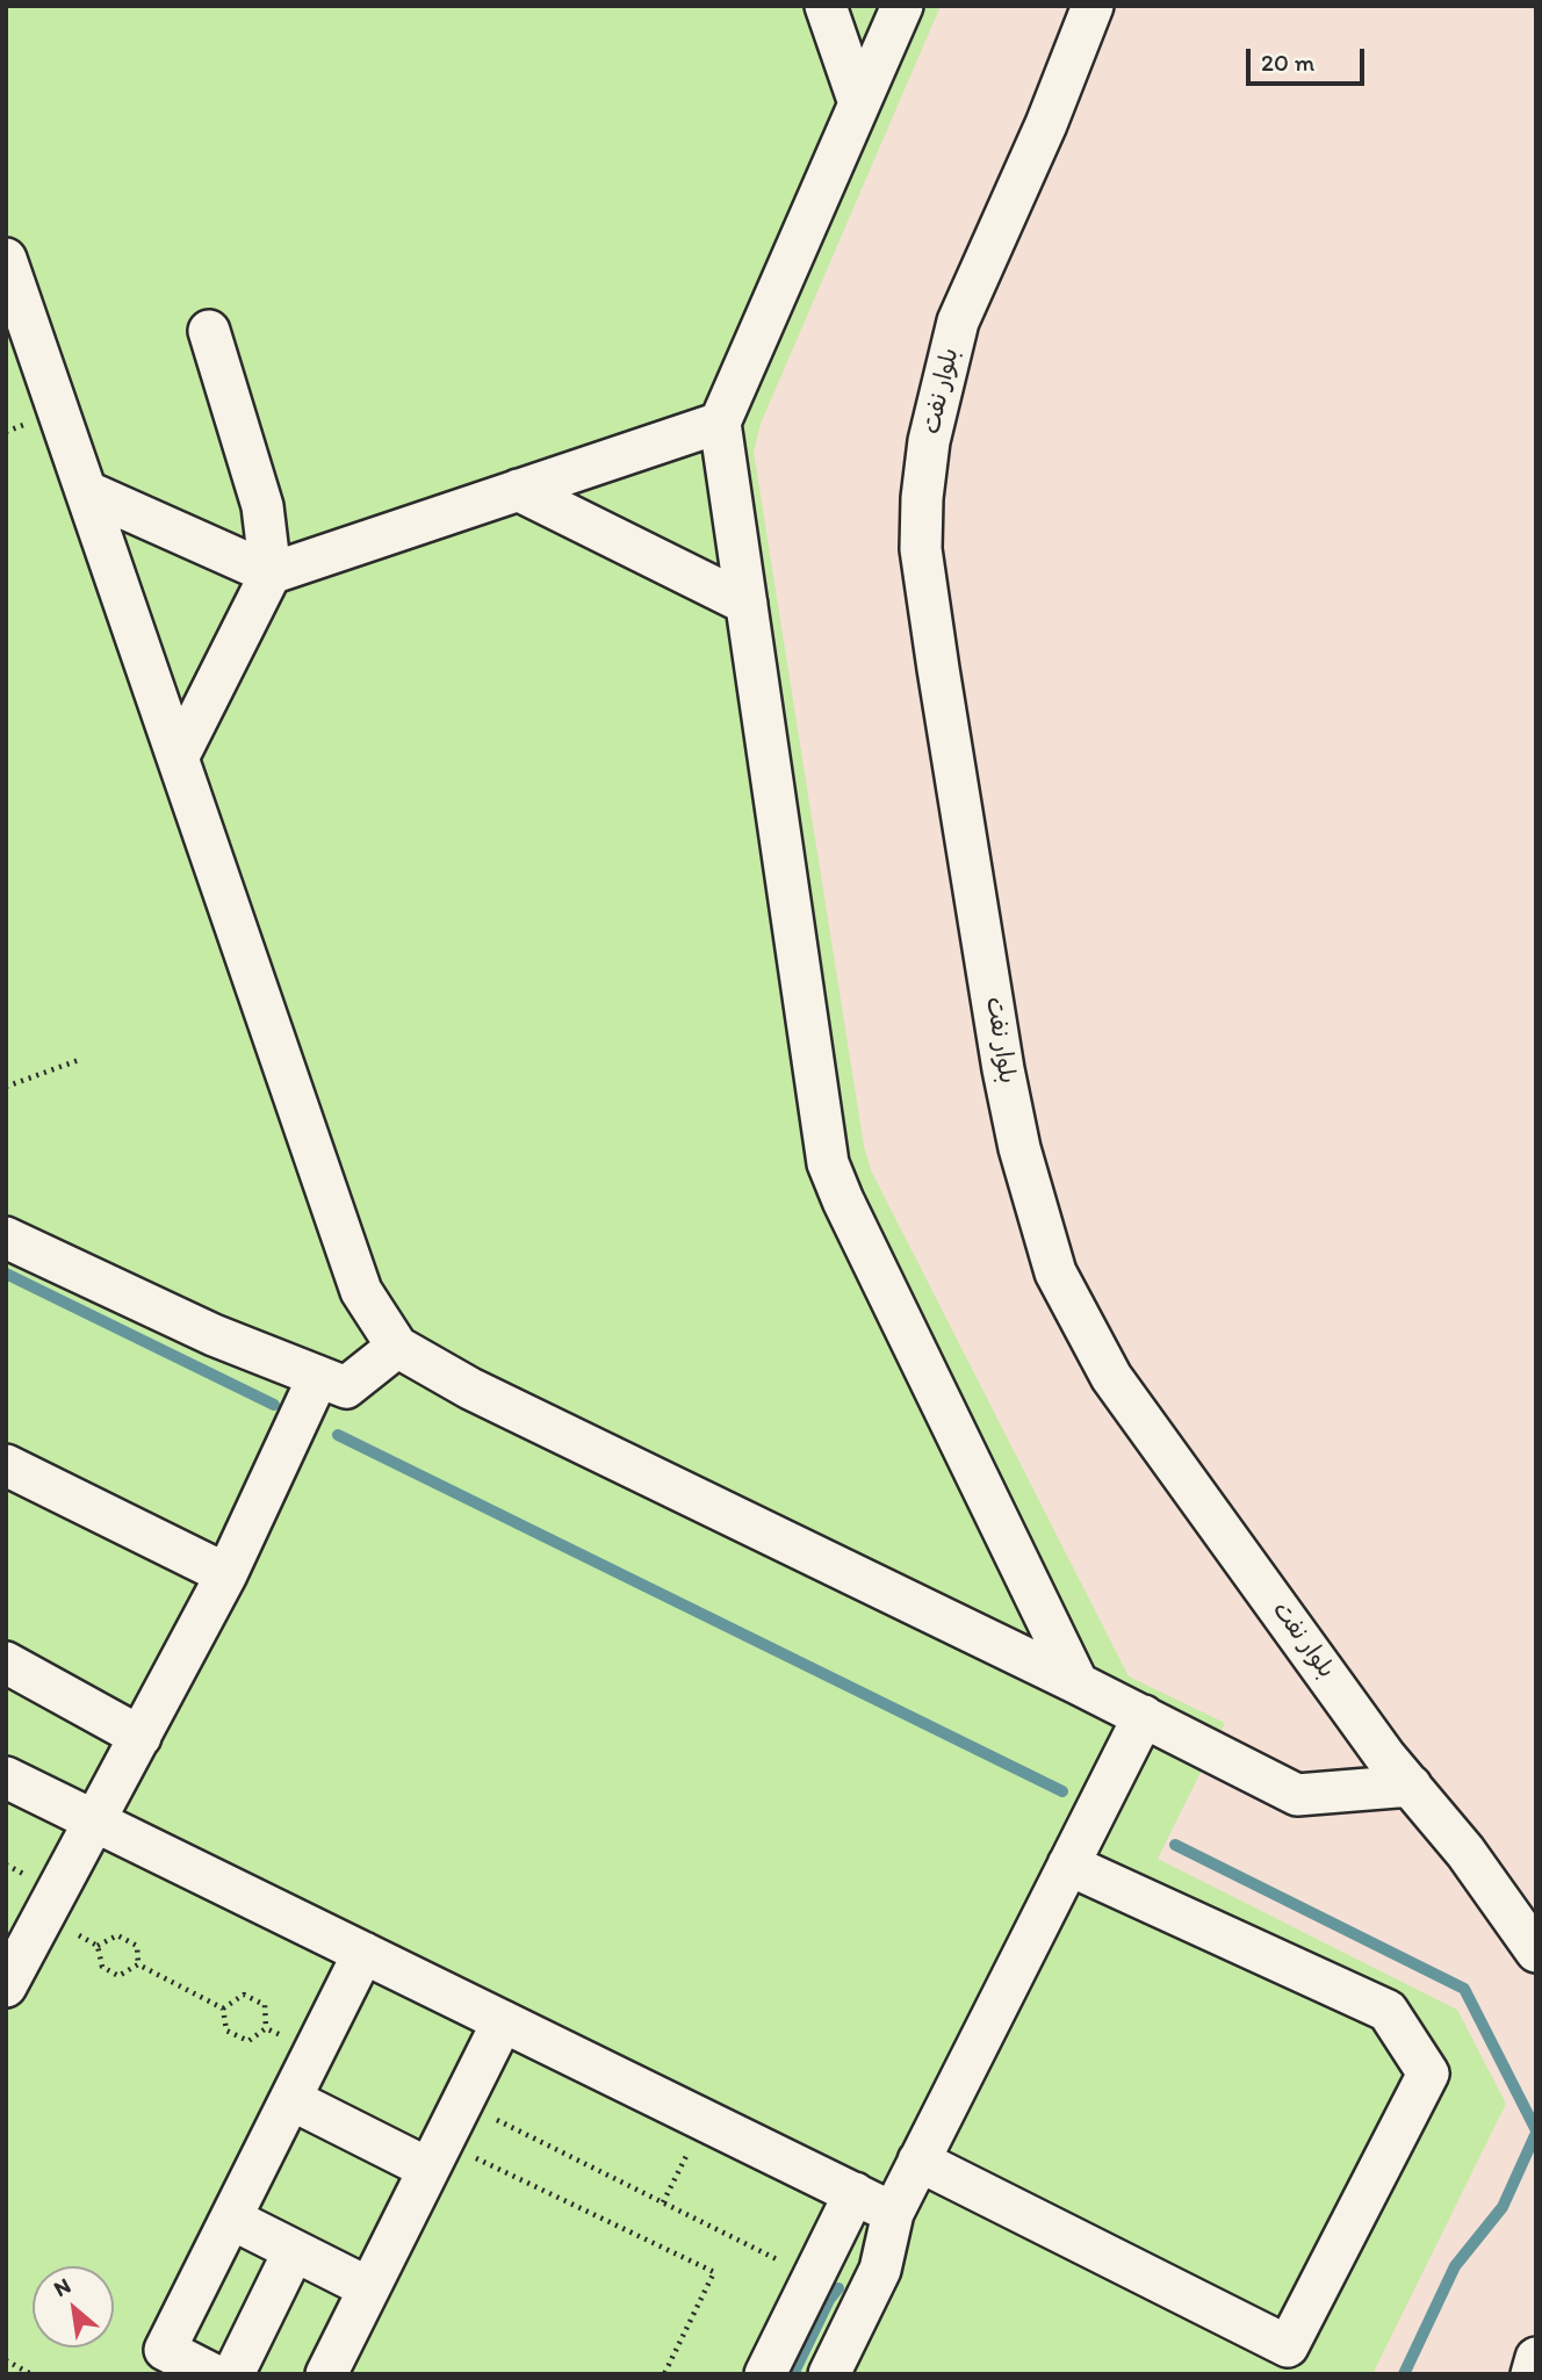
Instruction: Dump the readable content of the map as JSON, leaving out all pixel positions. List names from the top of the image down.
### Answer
{
  "streets": {
    "street": ["بلوار نفت"]
  },
  "scale_bar": "20 m",
  "north": "top left"
}
